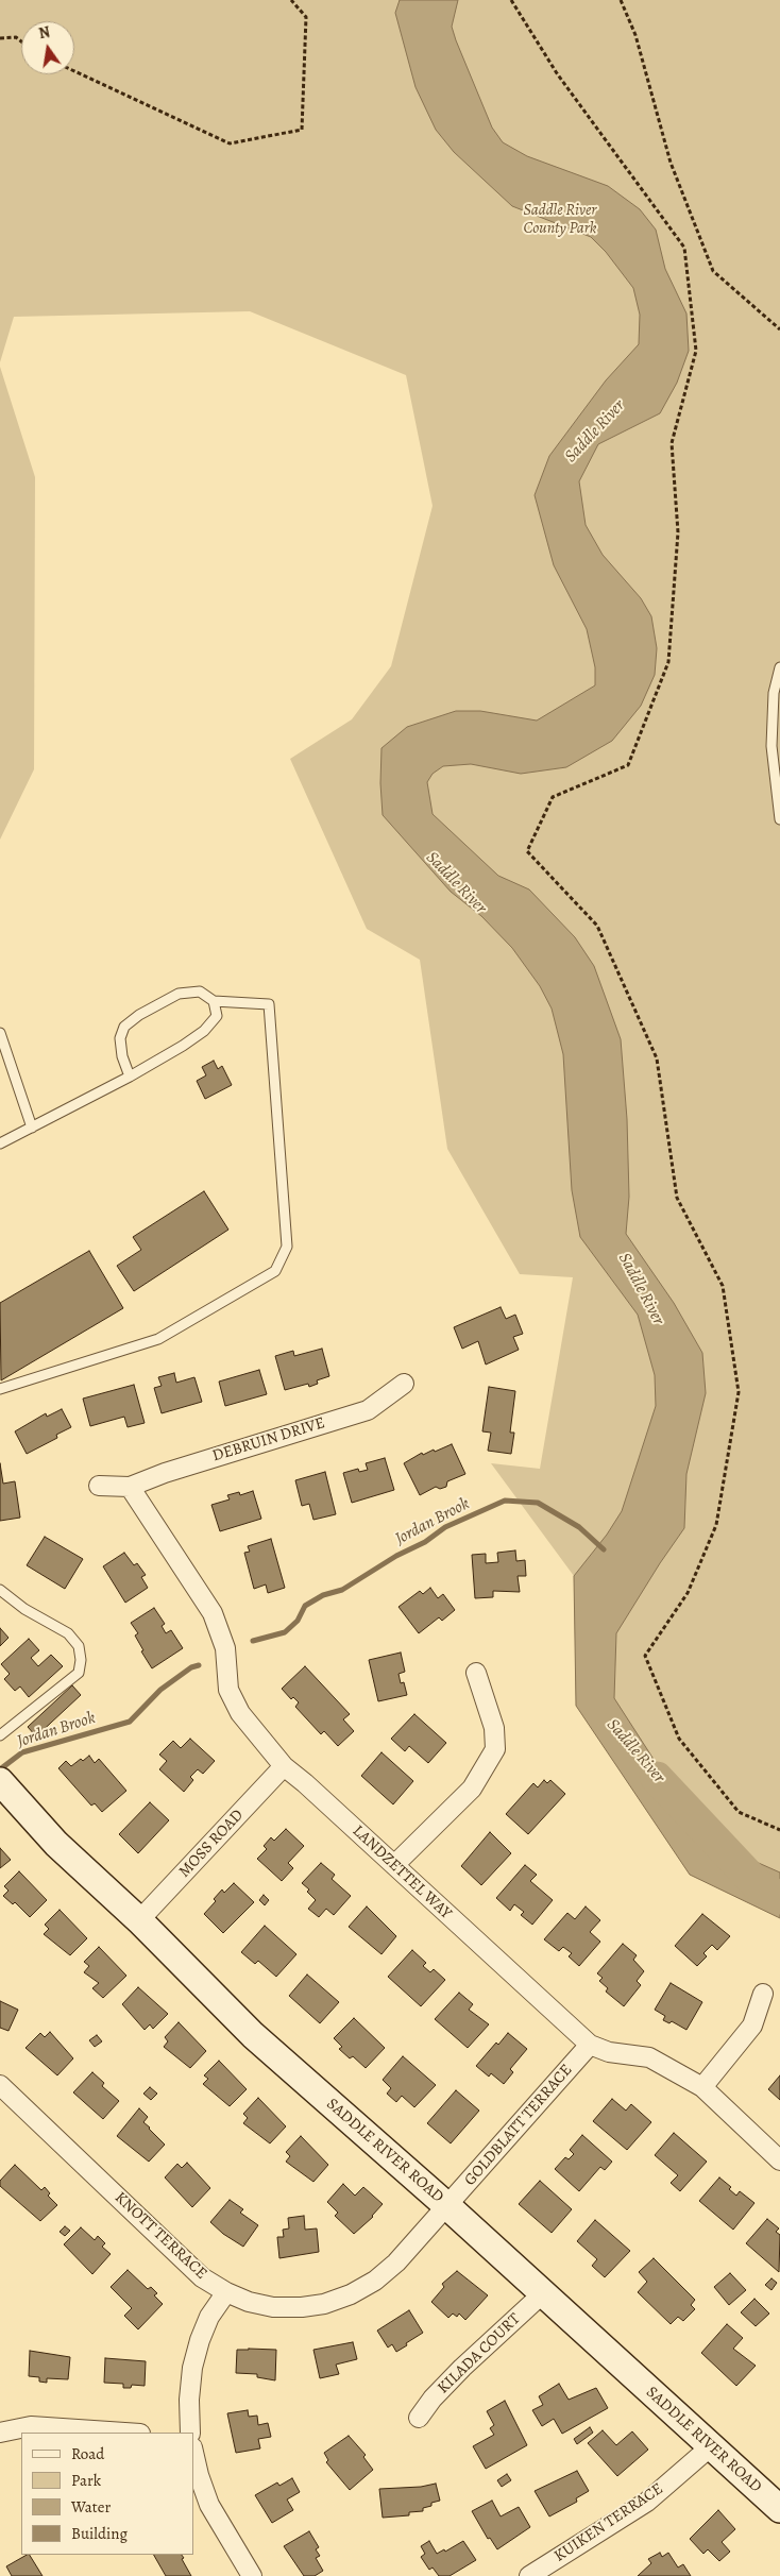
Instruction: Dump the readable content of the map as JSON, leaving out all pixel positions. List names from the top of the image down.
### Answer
{
  "streets": {
    "main road": ["SADDLE RIVER ROAD"],
    "street": [
      "DEBRUIN DRIVE",
      "MOSS ROAD",
      "LANDZETTEL WAY",
      "GOLDBLATT TERRACE",
      "KNOTT TERRACE",
      "KILADA COURT",
      "KUIKEN TERRACE"
    ]
  },
  "crossings": [
    ["DEBRUIN DRIVE", "LANDZETTEL WAY"],
    ["MOSS ROAD", "LANDZETTEL WAY"],
    ["MOSS ROAD", "SADDLE RIVER ROAD"],
    ["LANDZETTEL WAY", "GOLDBLATT TERRACE"],
    ["GOLDBLATT TERRACE", "SADDLE RIVER ROAD"],
    ["GOLDBLATT TERRACE", "KNOTT TERRACE"],
    ["SADDLE RIVER ROAD", "KNOTT TERRACE"],
    ["SADDLE RIVER ROAD", "KILADA COURT"],
    ["SADDLE RIVER ROAD", "KUIKEN TERRACE"]
  ],
  "water": ["Saddle River", "Jordan Brook"],
  "parks": ["Saddle River County Park"],
  "legend": [
    "Road",
    "Park",
    "Water",
    "Building"
  ],
  "north": "top"
}
